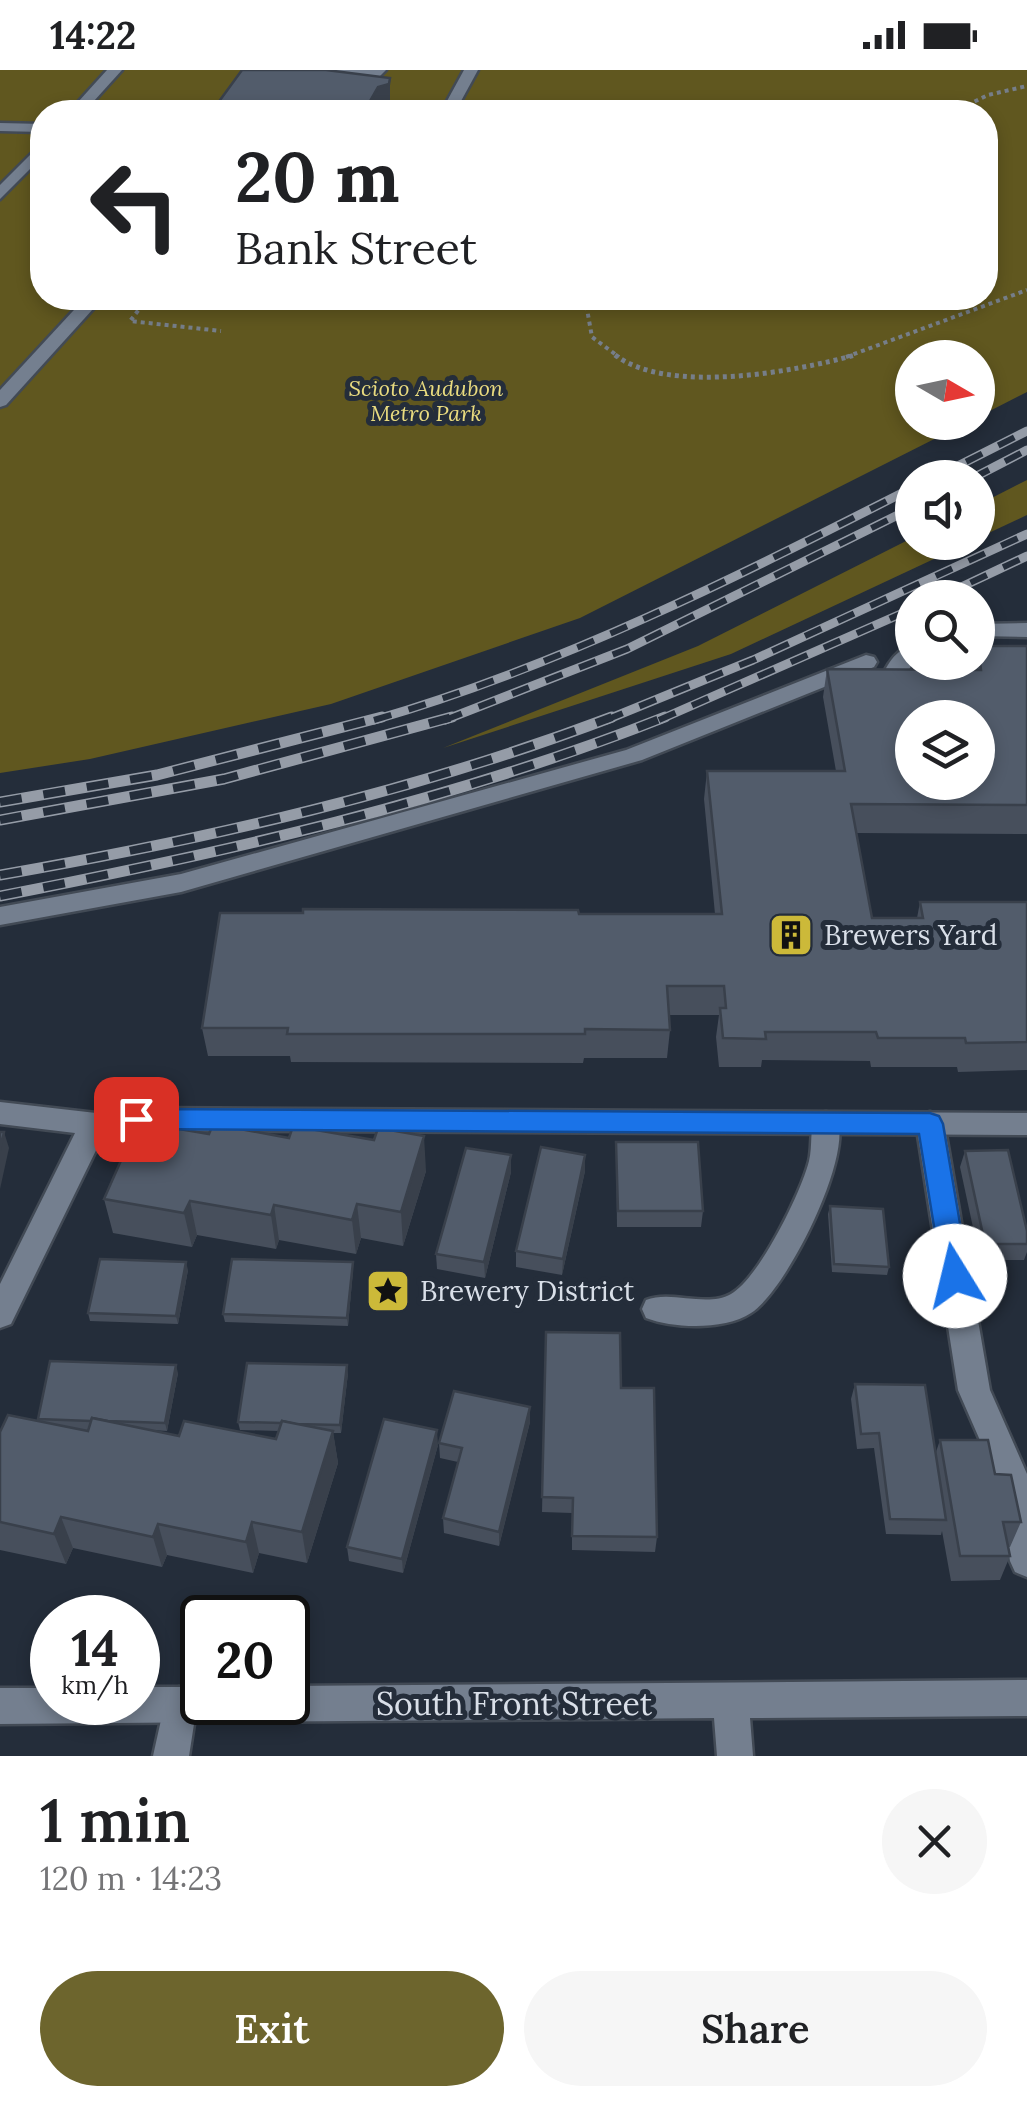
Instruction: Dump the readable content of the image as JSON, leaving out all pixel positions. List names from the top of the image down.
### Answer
{
  "streets": {
    "street": ["South Front Street"]
  },
  "parks": ["Scioto Audubon Metro Park"],
  "places": {
    "building": ["Brewers Yard"],
    "place": ["Brewery District"]
  },
  "north": "right",
  "page": {
    "status": "14:22",
    "turn": ["20 m", "Bank Street"],
    "speed": "14 km/h",
    "limit": "20",
    "heading": ["1 min", "120 m · 14:23"],
    "buttons": ["Exit", "Share"]
  }
}
